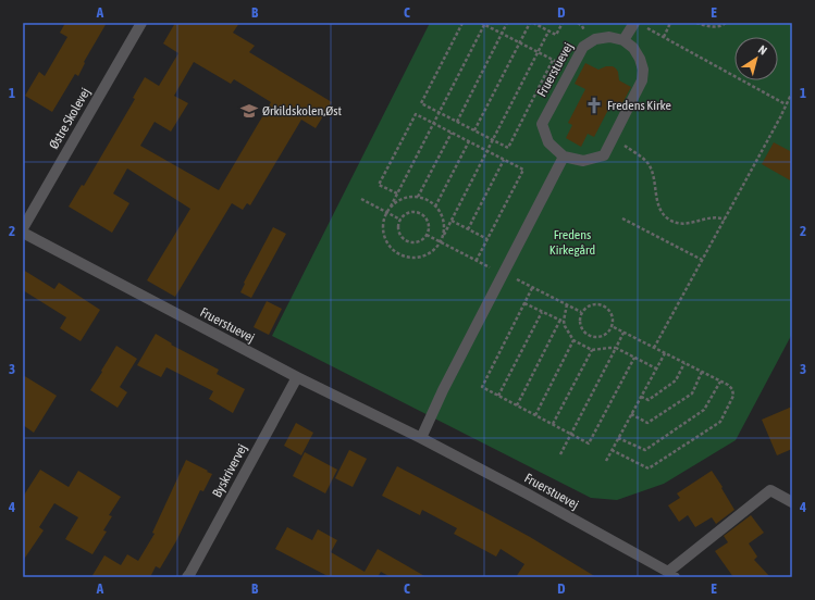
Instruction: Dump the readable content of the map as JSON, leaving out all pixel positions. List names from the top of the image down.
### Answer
{
  "streets": {
    "street": ["Fruerstuevej", "Østre Skolevej", "Byskrivervej"]
  },
  "crossings": [
    ["Fruerstuevej", "Byskrivervej"]
  ],
  "parks": ["Fredens Kirkegård"],
  "places": {
    "church": ["Fredens Kirke"],
    "school or university": ["Ørkildskolen,Øst"]
  },
  "north": "top right",
  "grid": {
    "columns": [
      "A",
      "B",
      "C",
      "D",
      "E"
    ],
    "rows": [
      "1",
      "2",
      "3",
      "4"
    ]
  }
}
